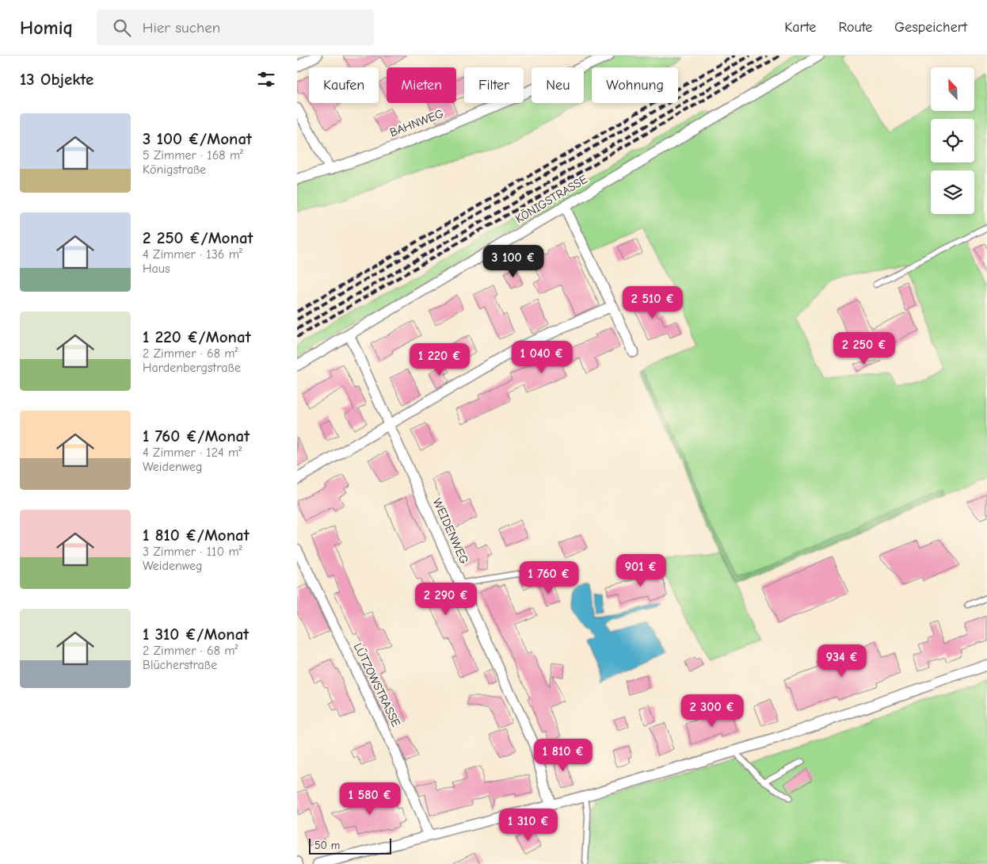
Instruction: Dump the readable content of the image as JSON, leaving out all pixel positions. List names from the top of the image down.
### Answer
{
  "streets": {
    "street": [
      "BAHNWEG",
      "KÖNIGSTRASSE",
      "WEIDENWEG",
      "LÜTZOWSTRASSE"
    ]
  },
  "crossings": [
    ["KÖNIGSTRASSE", "WEIDENWEG"]
  ],
  "scale_bar": "50 m",
  "north": "top left",
  "page": {
    "header": "Homiq",
    "search": "Hier suchen",
    "nav": ["Karte", "Route", "Gespeichert"],
    "heading": "13 Objekte",
    "chip": [
      "Kaufen",
      "Mieten",
      "Filter",
      "Neu",
      "Wohnung"
    ],
    "list": [
      {
        "name": "3 100 €/Monat",
        "note": "5 Zimmer · 168 m² · Königstraße"
      },
      {
        "name": "2 250 €/Monat",
        "note": "4 Zimmer · 136 m² · Haus"
      },
      {
        "name": "1 220 €/Monat",
        "note": "2 Zimmer · 68 m² · Hardenbergstraße"
      },
      {
        "name": "1 760 €/Monat",
        "note": "4 Zimmer · 124 m² · Weidenweg"
      },
      {
        "name": "1 810 €/Monat",
        "note": "3 Zimmer · 110 m² · Weidenweg"
      },
      {
        "name": "1 310 €/Monat",
        "note": "2 Zimmer · 68 m² · Blücherstraße"
      }
    ],
    "price": [
      "3 100 €",
      "2 510 €",
      "2 250 €",
      "1 040 €",
      "1 220 €",
      "901 €",
      "1 760 €",
      "2 290 €",
      "934 €",
      "2 300 €",
      "1 810 €",
      "1 580 €",
      "1 310 €"
    ],
    "scale": "50 m"
  }
}
